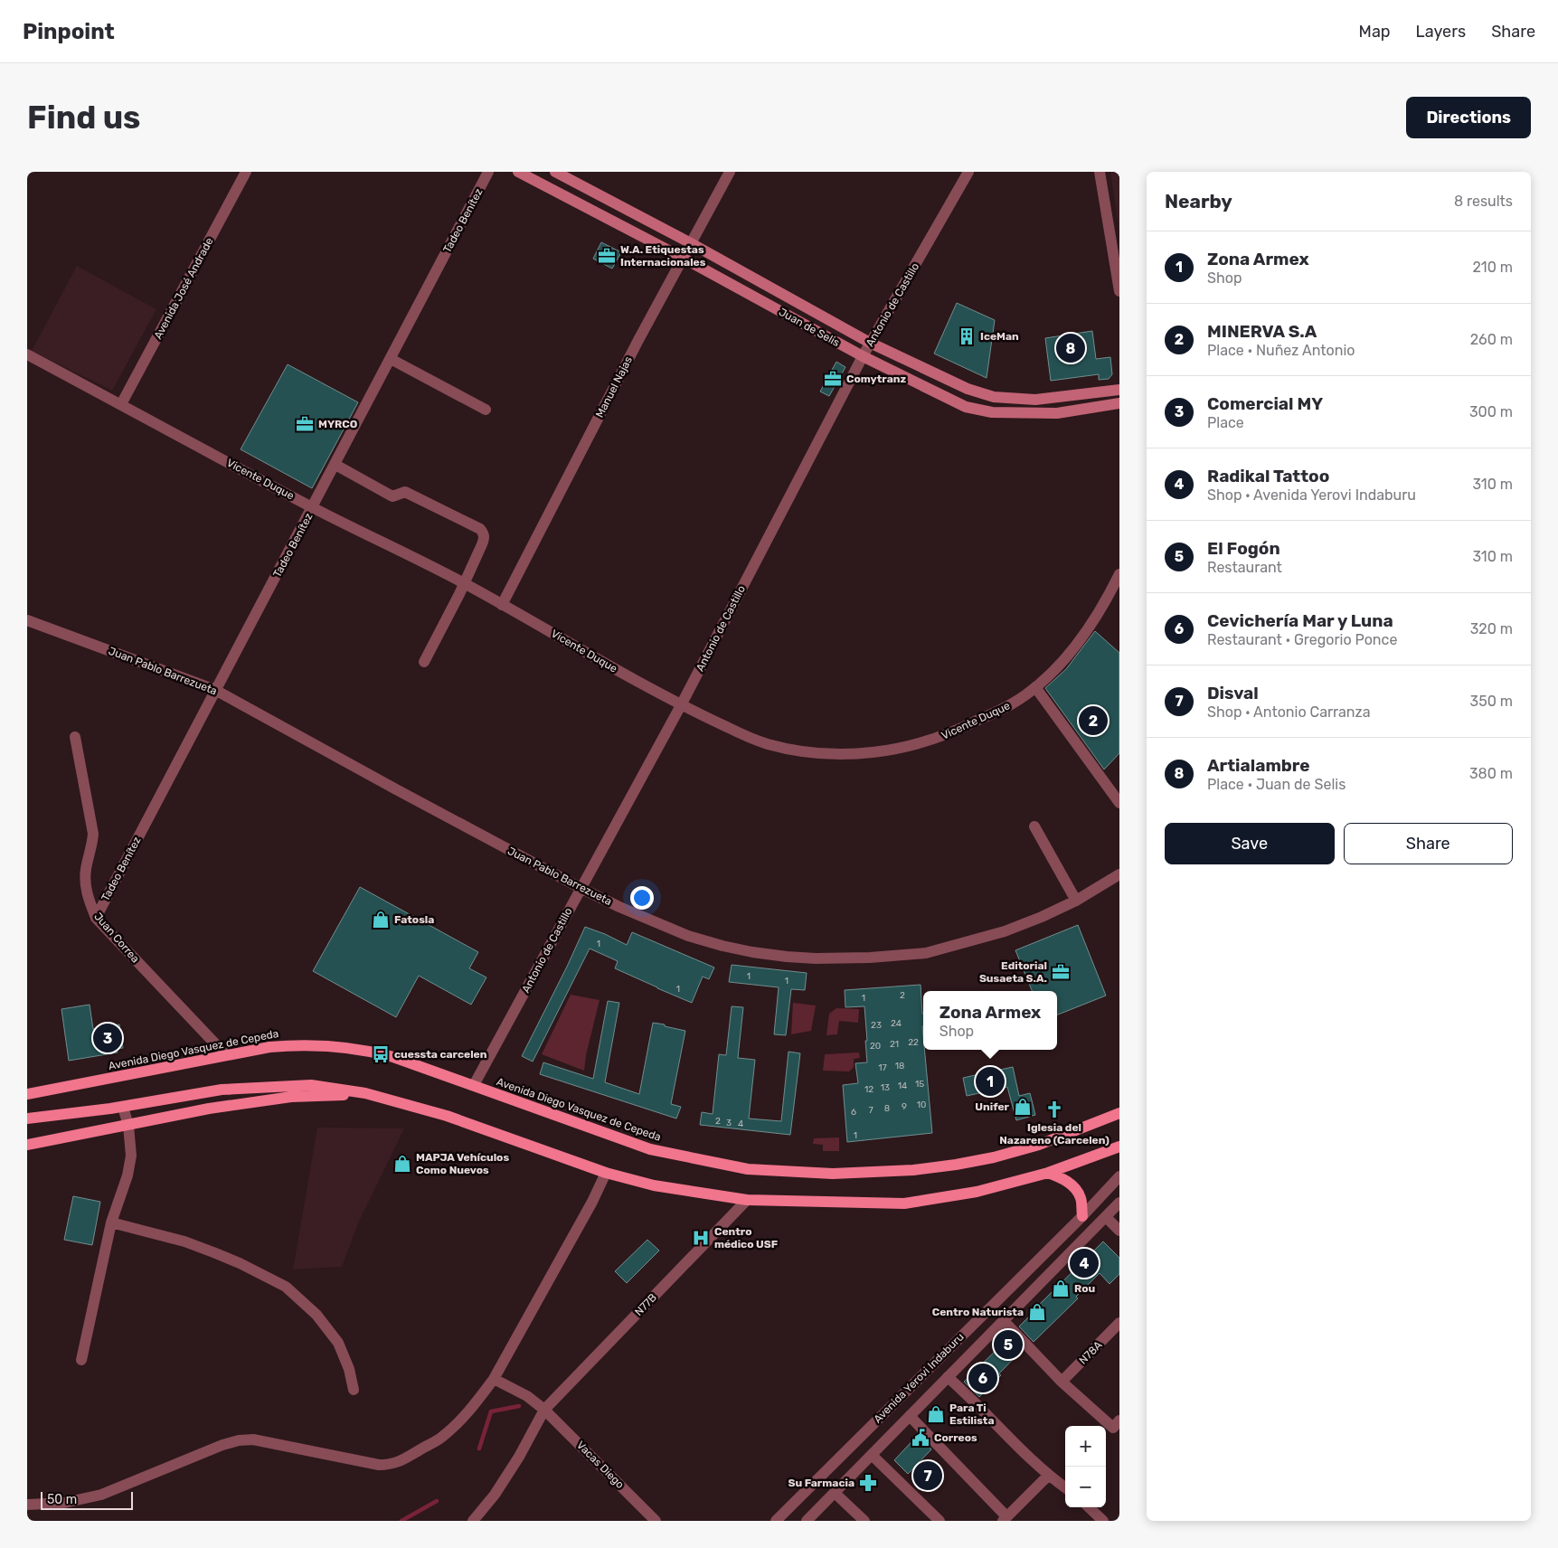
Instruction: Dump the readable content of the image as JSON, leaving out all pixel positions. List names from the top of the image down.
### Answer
{
  "streets": {
    "main road": ["Juan de Selis", "Avenida Diego Vasquez de Cepeda"],
    "street": [
      "Tadeo Benítez",
      "Avenida José Andrade",
      "Antonio de Castillo",
      "Manuel Najas",
      "Vicente Duque",
      "Juan Pablo Barrezueta",
      "Juan Correa",
      "N77B",
      "N78A",
      "Avenida Yerovi Indaburu",
      "Vacas Diego"
    ]
  },
  "crossings": [
    ["Tadeo Benítez", "Vicente Duque"],
    ["Tadeo Benítez", "Juan Pablo Barrezueta"],
    ["Tadeo Benítez", "Juan Correa"],
    ["Avenida José Andrade", "Vicente Duque"],
    ["Antonio de Castillo", "Juan de Selis"],
    ["Antonio de Castillo", "Vicente Duque"],
    ["Antonio de Castillo", "Juan Pablo Barrezueta"],
    ["Antonio de Castillo", "Avenida Diego Vasquez de Cepeda"],
    ["Juan de Selis", "Manuel Najas"],
    ["Manuel Najas", "Vicente Duque"],
    ["Juan Correa", "Avenida Diego Vasquez de Cepeda"],
    ["N77B", "Vacas Diego"]
  ],
  "places": {
    "office": [
      "W.A. Etiquestas Internacionales",
      "Comytranz",
      "MYRCO",
      "Editorial Susaeta S.A."
    ],
    "building": ["IceMan"],
    "shop": [
      "Fatosla",
      "Unifer",
      "MAPJA Vehículos Como Nuevos",
      "Rou",
      "Centro Naturista",
      "Para Ti Estilista"
    ],
    "bus stop": ["cuessta carcelen"],
    "church": ["Iglesia del Nazareno (Carcelen)"],
    "hospital": ["Centro médico USF"],
    "public building": ["Correos"],
    "pharmacy": ["Su Farmacia"]
  },
  "house_numbers": [
    "1",
    "1",
    "1",
    "1",
    "2",
    "1",
    "24",
    "23",
    "22",
    "21",
    "20",
    "18",
    "17",
    "15",
    "14",
    "13",
    "12",
    "10",
    "9",
    "8",
    "7",
    "6",
    "2",
    "3",
    "4",
    "1"
  ],
  "scale_bar": "50 m",
  "page": {
    "header": "Pinpoint",
    "nav": ["Map", "Layers", "Share"],
    "buttons": [
      "Directions",
      ["Save", "Share"]
    ],
    "title": "Find us",
    "heading": ["Nearby", "8 results"],
    "list": [
      {
        "mark": "1",
        "name": "Zona Armex",
        "note": "Shop",
        "value": "210 m"
      },
      {
        "mark": "2",
        "name": "MINERVA S.A",
        "note": "Place · Nuñez Antonio",
        "value": "260 m"
      },
      {
        "mark": "3",
        "name": "Comercial MY",
        "note": "Place",
        "value": "300 m"
      },
      {
        "mark": "4",
        "name": "Radikal Tattoo",
        "note": "Shop · Avenida Yerovi Indaburu",
        "value": "310 m"
      },
      {
        "mark": "5",
        "name": "El Fogón",
        "note": "Restaurant",
        "value": "310 m"
      },
      {
        "mark": "6",
        "name": "Cevichería Mar y Luna",
        "note": "Restaurant · Gregorio Ponce",
        "value": "320 m"
      },
      {
        "mark": "7",
        "name": "Disval",
        "note": "Shop · Antonio Carranza",
        "value": "350 m"
      },
      {
        "mark": "8",
        "name": "Artialambre",
        "note": "Place · Juan de Selis",
        "value": "380 m"
      }
    ],
    "pins": [
      "8",
      "2",
      "3",
      "1",
      "4",
      "5",
      "6",
      "7"
    ],
    "popup": ["Zona Armex", "Shop"],
    "map_buttons": ["+", "−"],
    "scale": "50 m"
  }
}
